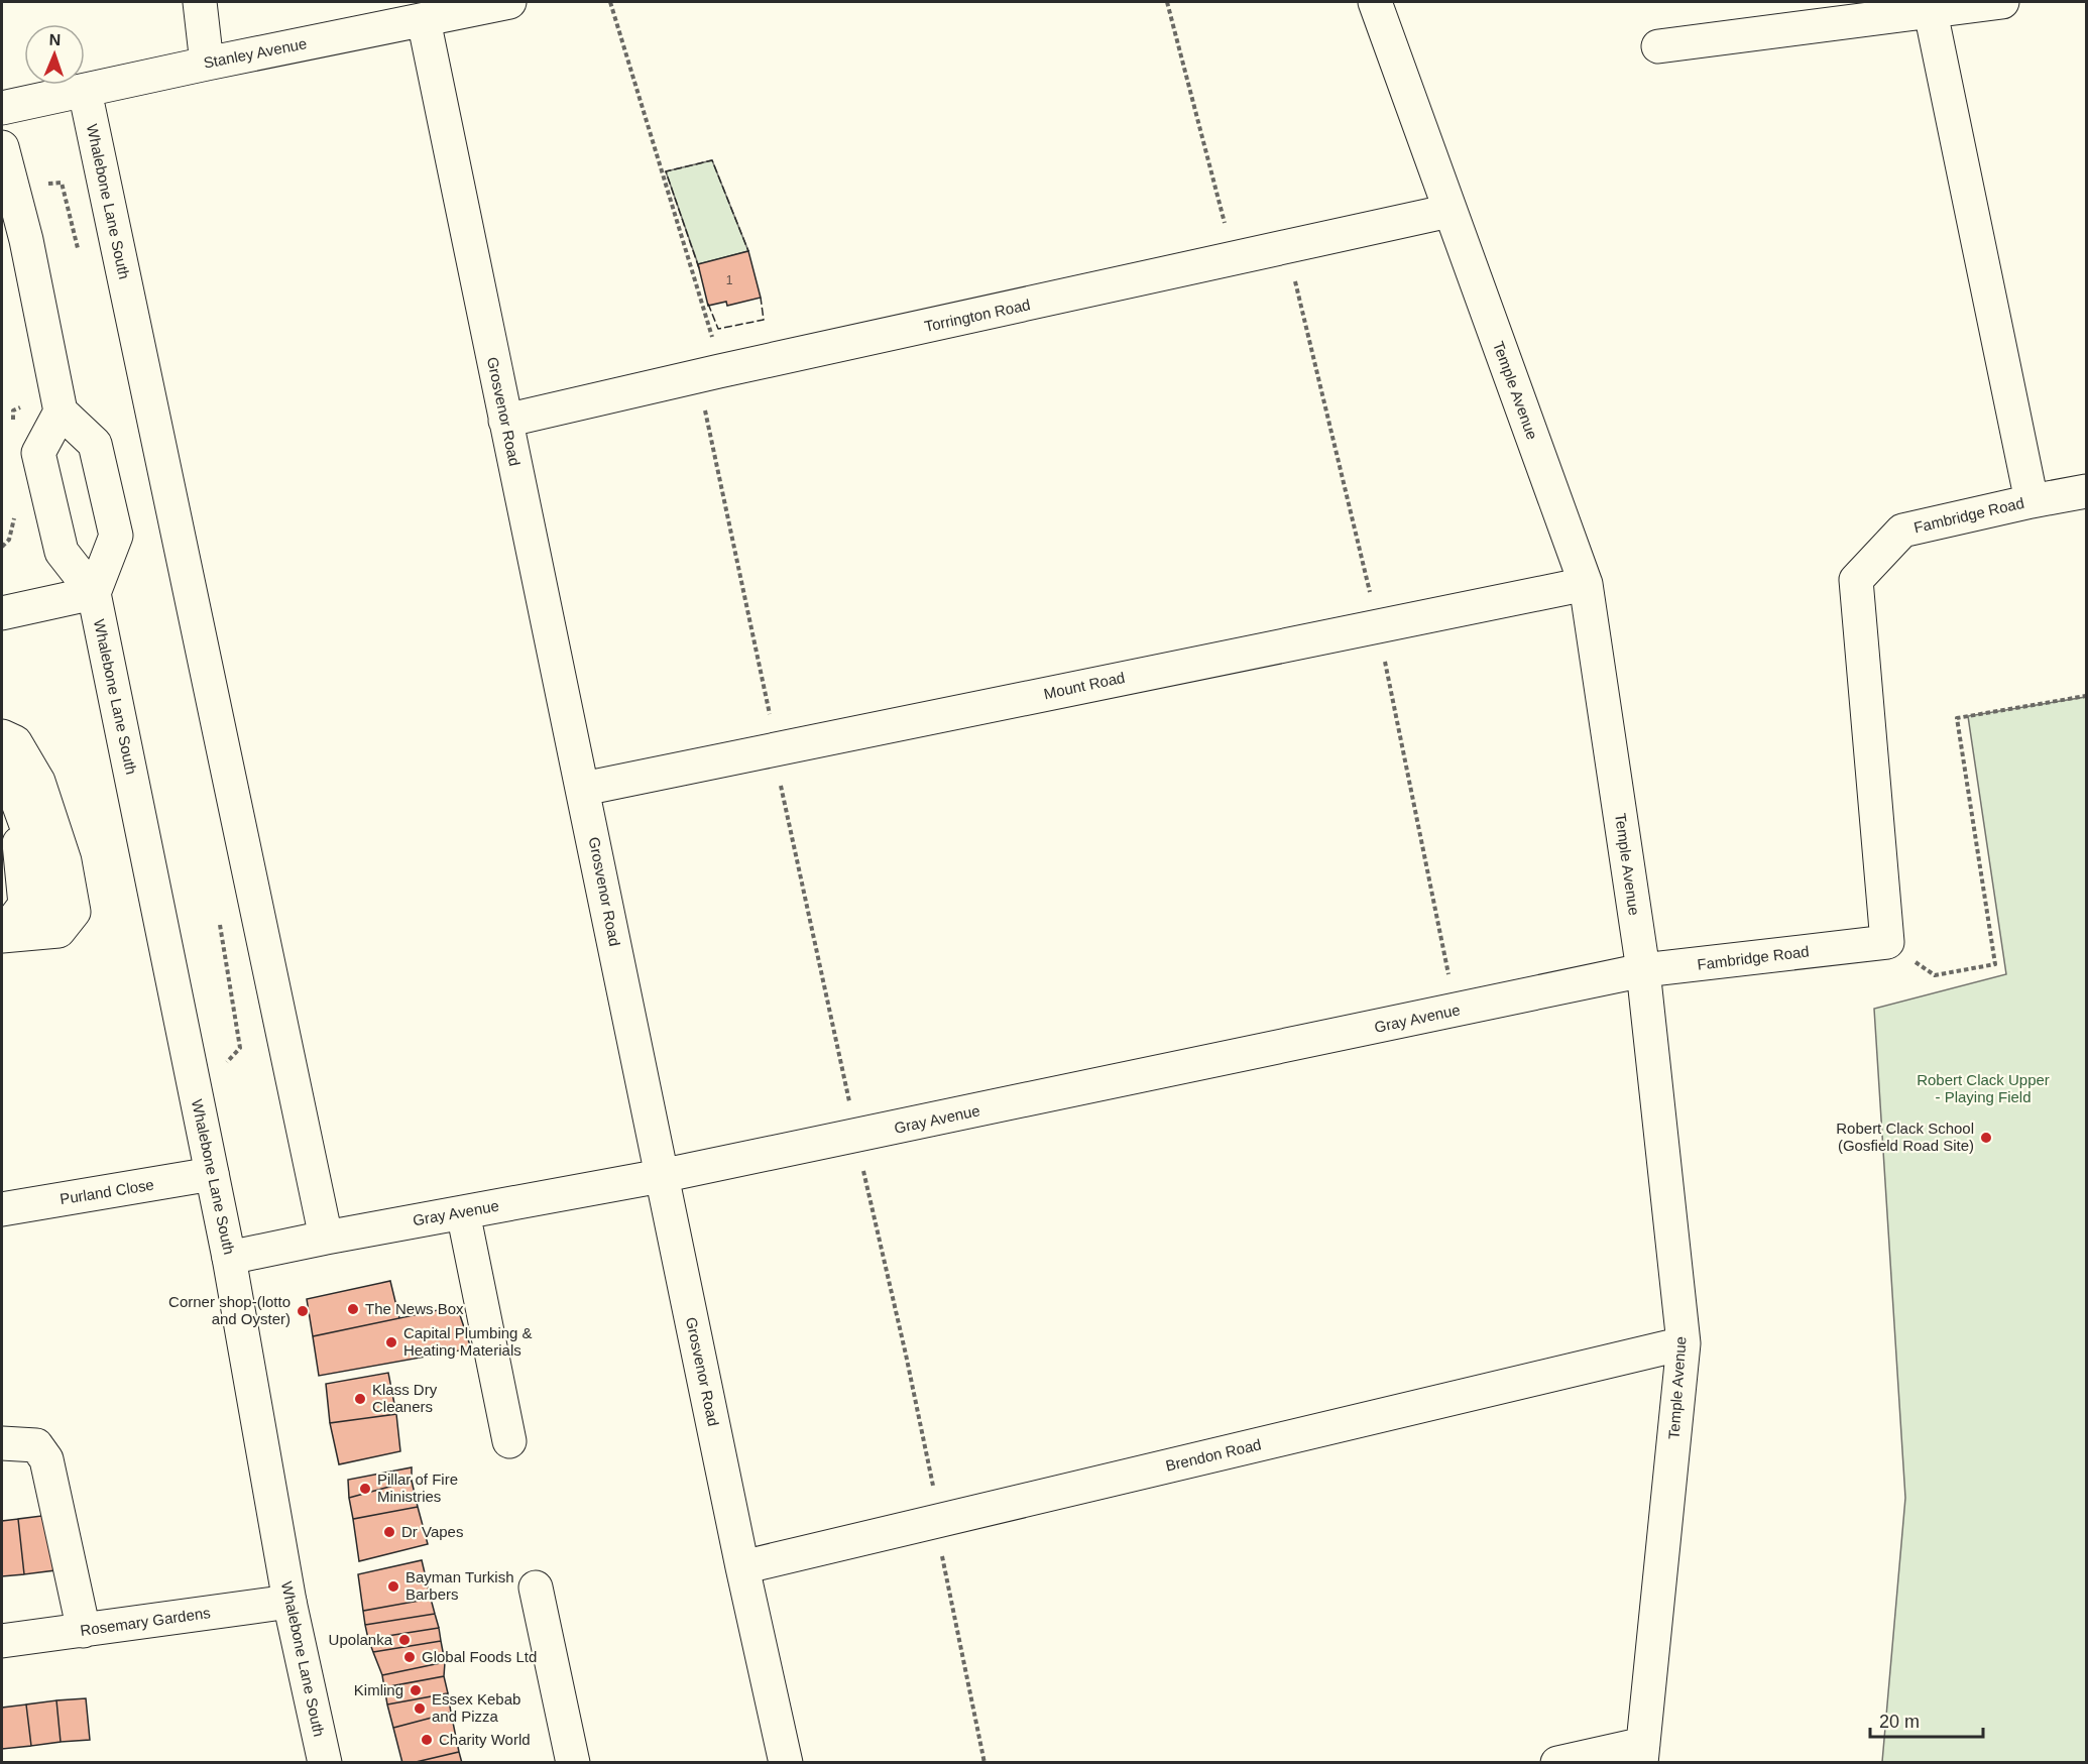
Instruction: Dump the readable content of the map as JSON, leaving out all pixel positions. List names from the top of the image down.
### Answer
{
  "streets": {
    "street": [
      "Stanley Avenue",
      "Whalebone Lane South",
      "Torrington Road",
      "Temple Avenue",
      "Grosvenor Road",
      "Fambridge Road",
      "Mount Road",
      "Gray Avenue",
      "Purland Close",
      "Brendon Road",
      "Rosemary Gardens"
    ]
  },
  "crossings": [
    ["Stanley Avenue", "Whalebone Lane South"],
    ["Stanley Avenue", "Grosvenor Road"],
    ["Whalebone Lane South", "Gray Avenue"],
    ["Whalebone Lane South", "Purland Close"],
    ["Whalebone Lane South", "Rosemary Gardens"],
    ["Torrington Road", "Temple Avenue"],
    ["Torrington Road", "Grosvenor Road"],
    ["Temple Avenue", "Fambridge Road"],
    ["Temple Avenue", "Mount Road"],
    ["Temple Avenue", "Gray Avenue"],
    ["Temple Avenue", "Brendon Road"],
    ["Grosvenor Road", "Mount Road"],
    ["Grosvenor Road", "Gray Avenue"],
    ["Grosvenor Road", "Brendon Road"],
    ["Fambridge Road", "Gray Avenue"]
  ],
  "parks": ["Robert Clack Upper - Playing Field"],
  "places": [
    "Robert Clack School (Gosfield Road Site)",
    "The News Box",
    "Corner shop-(lotto and Oyster)",
    "Capital Plumbing & Heating Materials",
    "Klass Dry Cleaners",
    "Pillar of Fire Ministries",
    "Dr Vapes",
    "Bayman Turkish Barbers",
    "Upolanka",
    "Global Foods Ltd",
    "Kimling",
    "Essex Kebab and Pizza",
    "Charity World"
  ],
  "house_numbers": ["1"],
  "scale_bar": "20 m",
  "north": "top"
}
